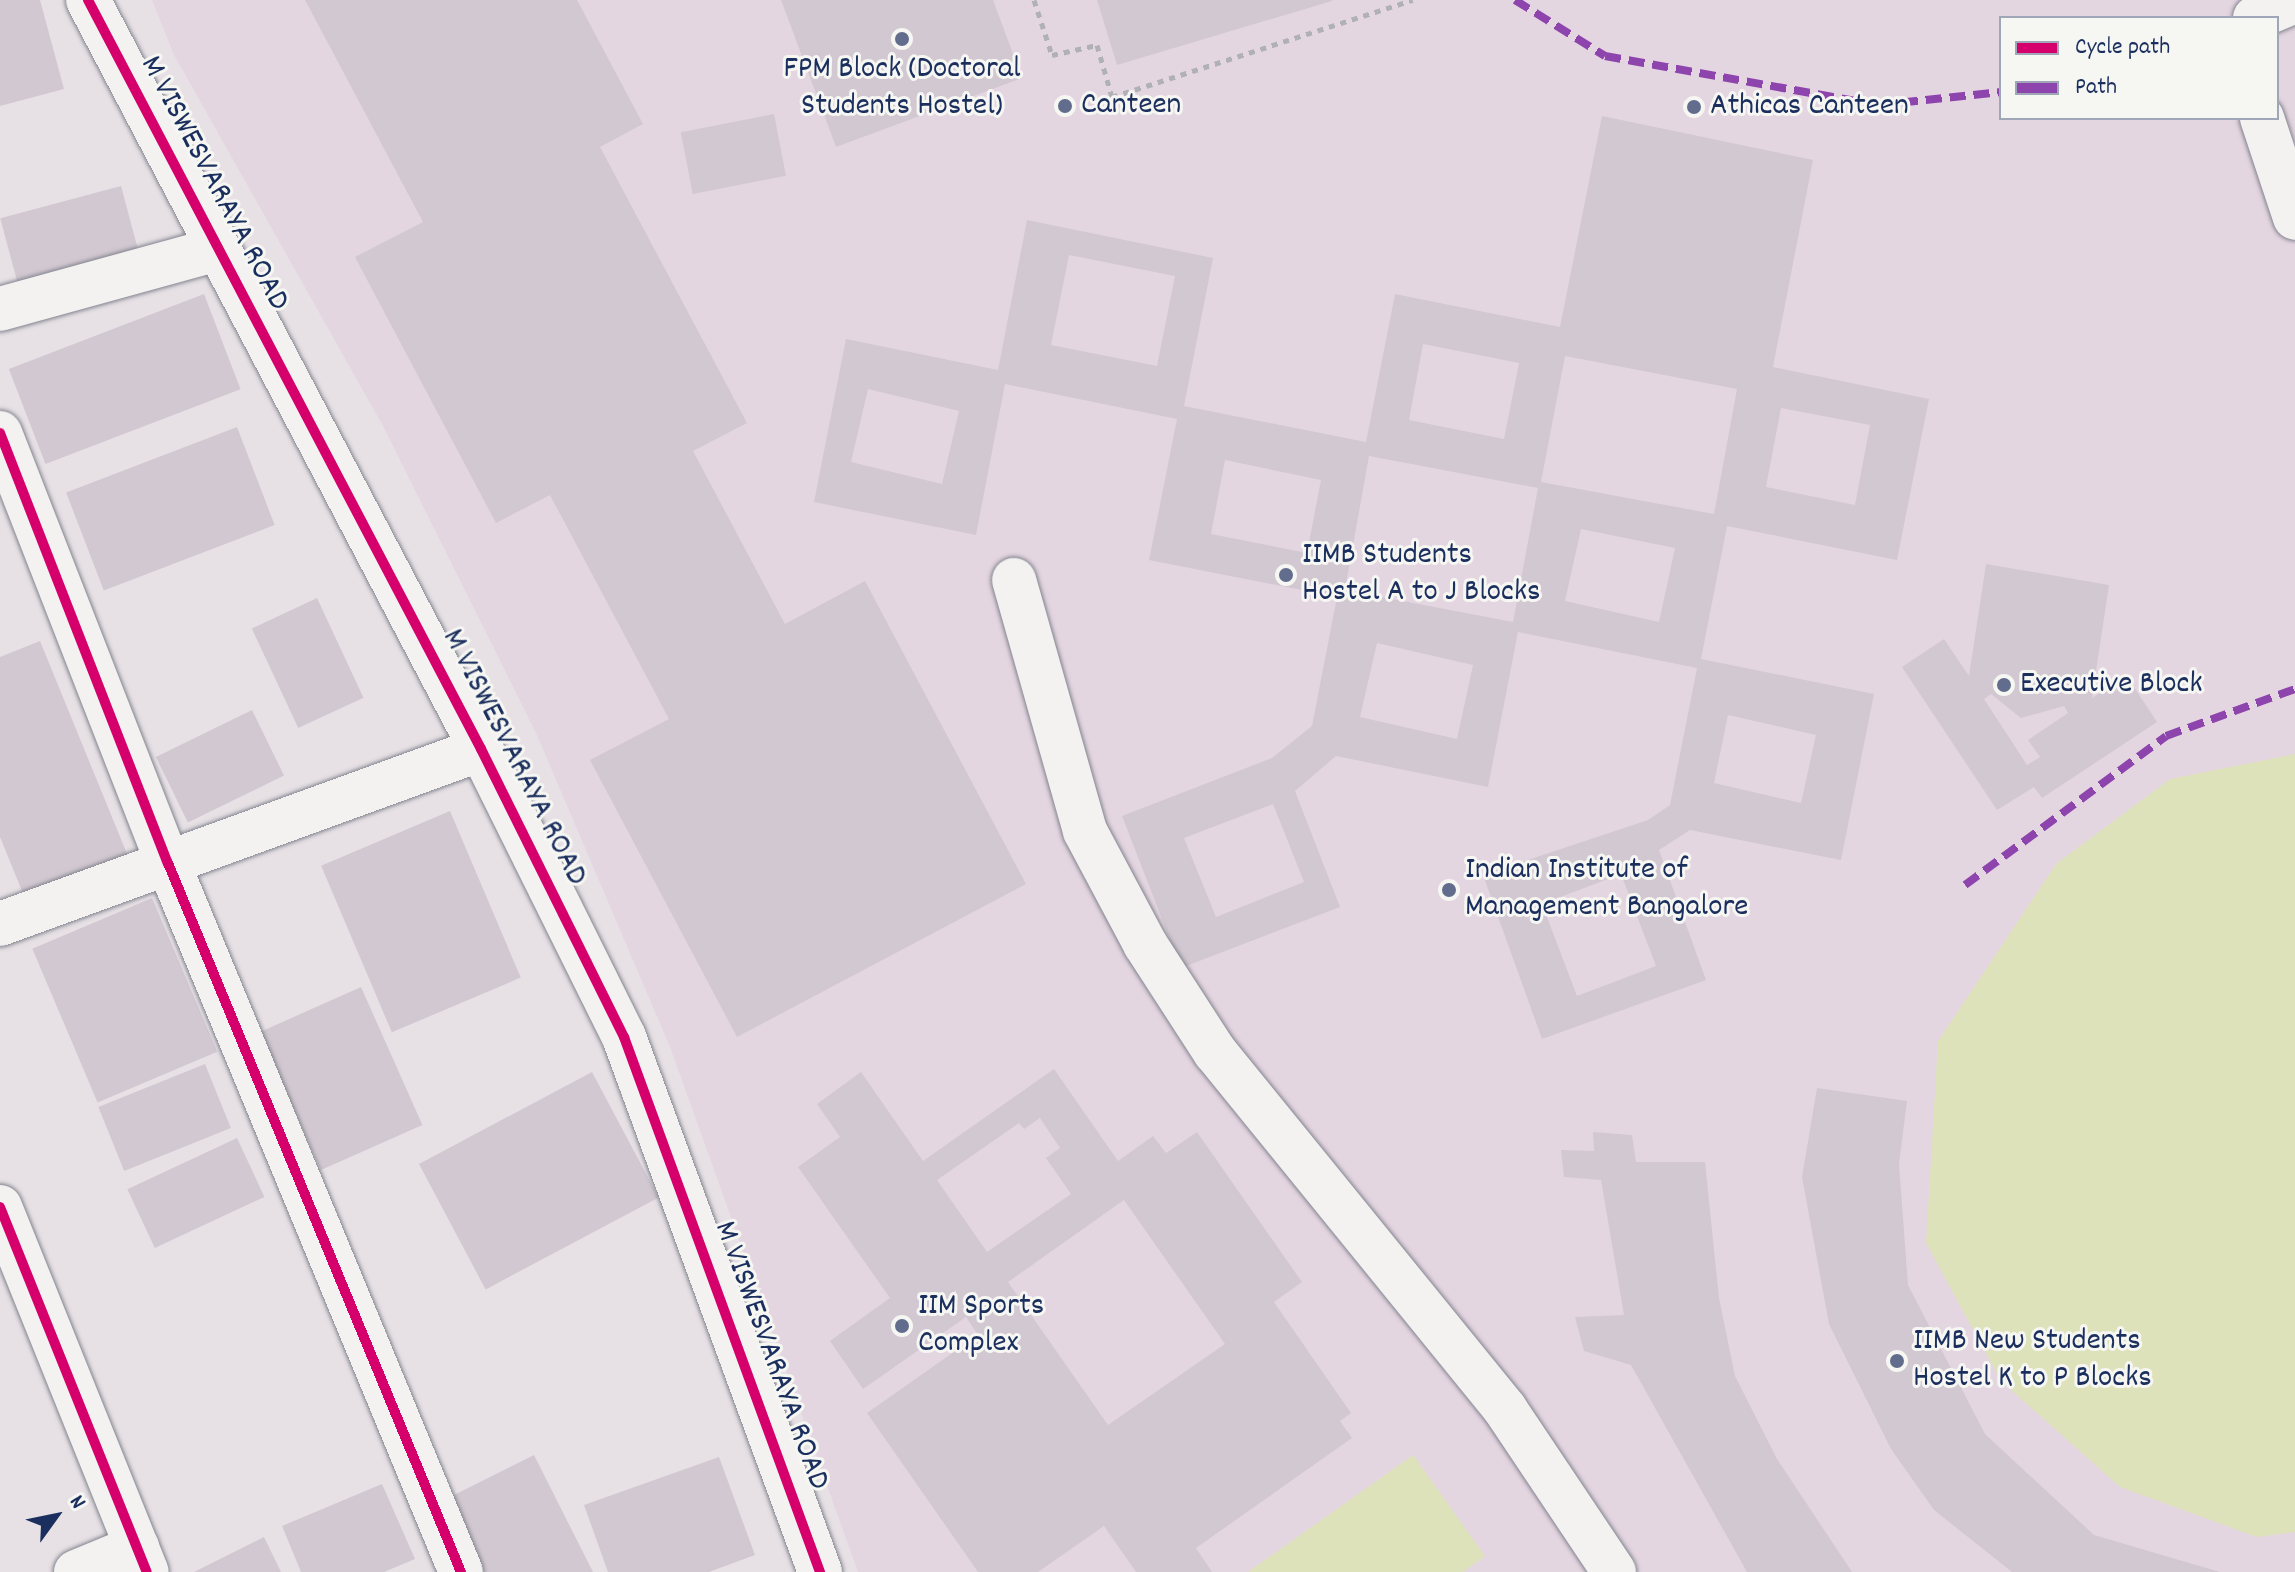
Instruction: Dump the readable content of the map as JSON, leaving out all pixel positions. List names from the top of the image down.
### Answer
{
  "streets": {
    "street": ["M VISWESVARAYA ROAD"]
  },
  "places": [
    "FPM Block (Doctoral Students Hostel)",
    "Canteen",
    "Athicas Canteen",
    "IIMB Students Hostel A to J Blocks",
    "Executive Block",
    "Indian Institute of Management Bangalore",
    "IIM Sports Complex",
    "IIMB New Students Hostel K to P Blocks"
  ],
  "legend": ["Cycle path", "Path"],
  "north": "top right"
}
